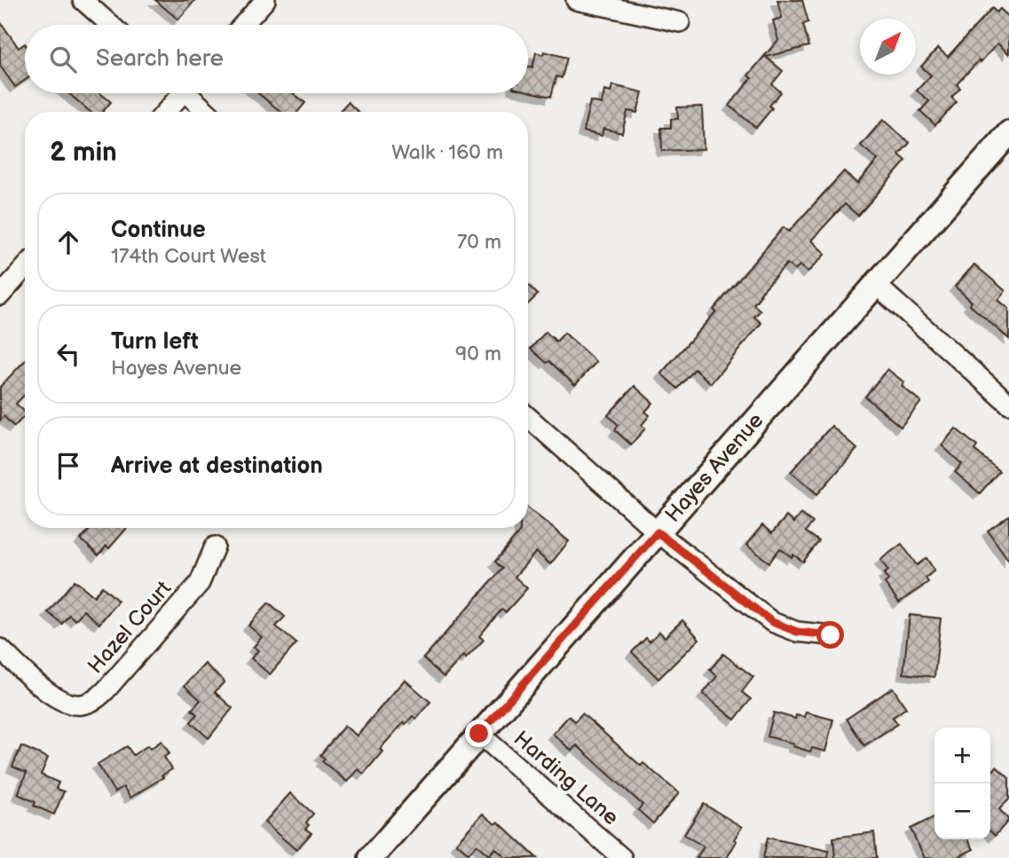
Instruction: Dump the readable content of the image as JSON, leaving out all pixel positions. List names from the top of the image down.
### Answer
{
  "streets": {
    "street": ["Hayes Avenue", "Hazel Court", "Harding Lane"]
  },
  "crossings": [
    ["Hayes Avenue", "Harding Lane"]
  ],
  "north": "top right",
  "page": {
    "search": "Search here",
    "heading": ["2 min", "Walk · 160 m"],
    "list": [
      ["Continue", "174th Court West", "70 m"],
      ["Turn left", "Hayes Avenue", "90 m"],
      "Arrive at destination"
    ],
    "map_buttons": ["+", "−"]
  }
}
